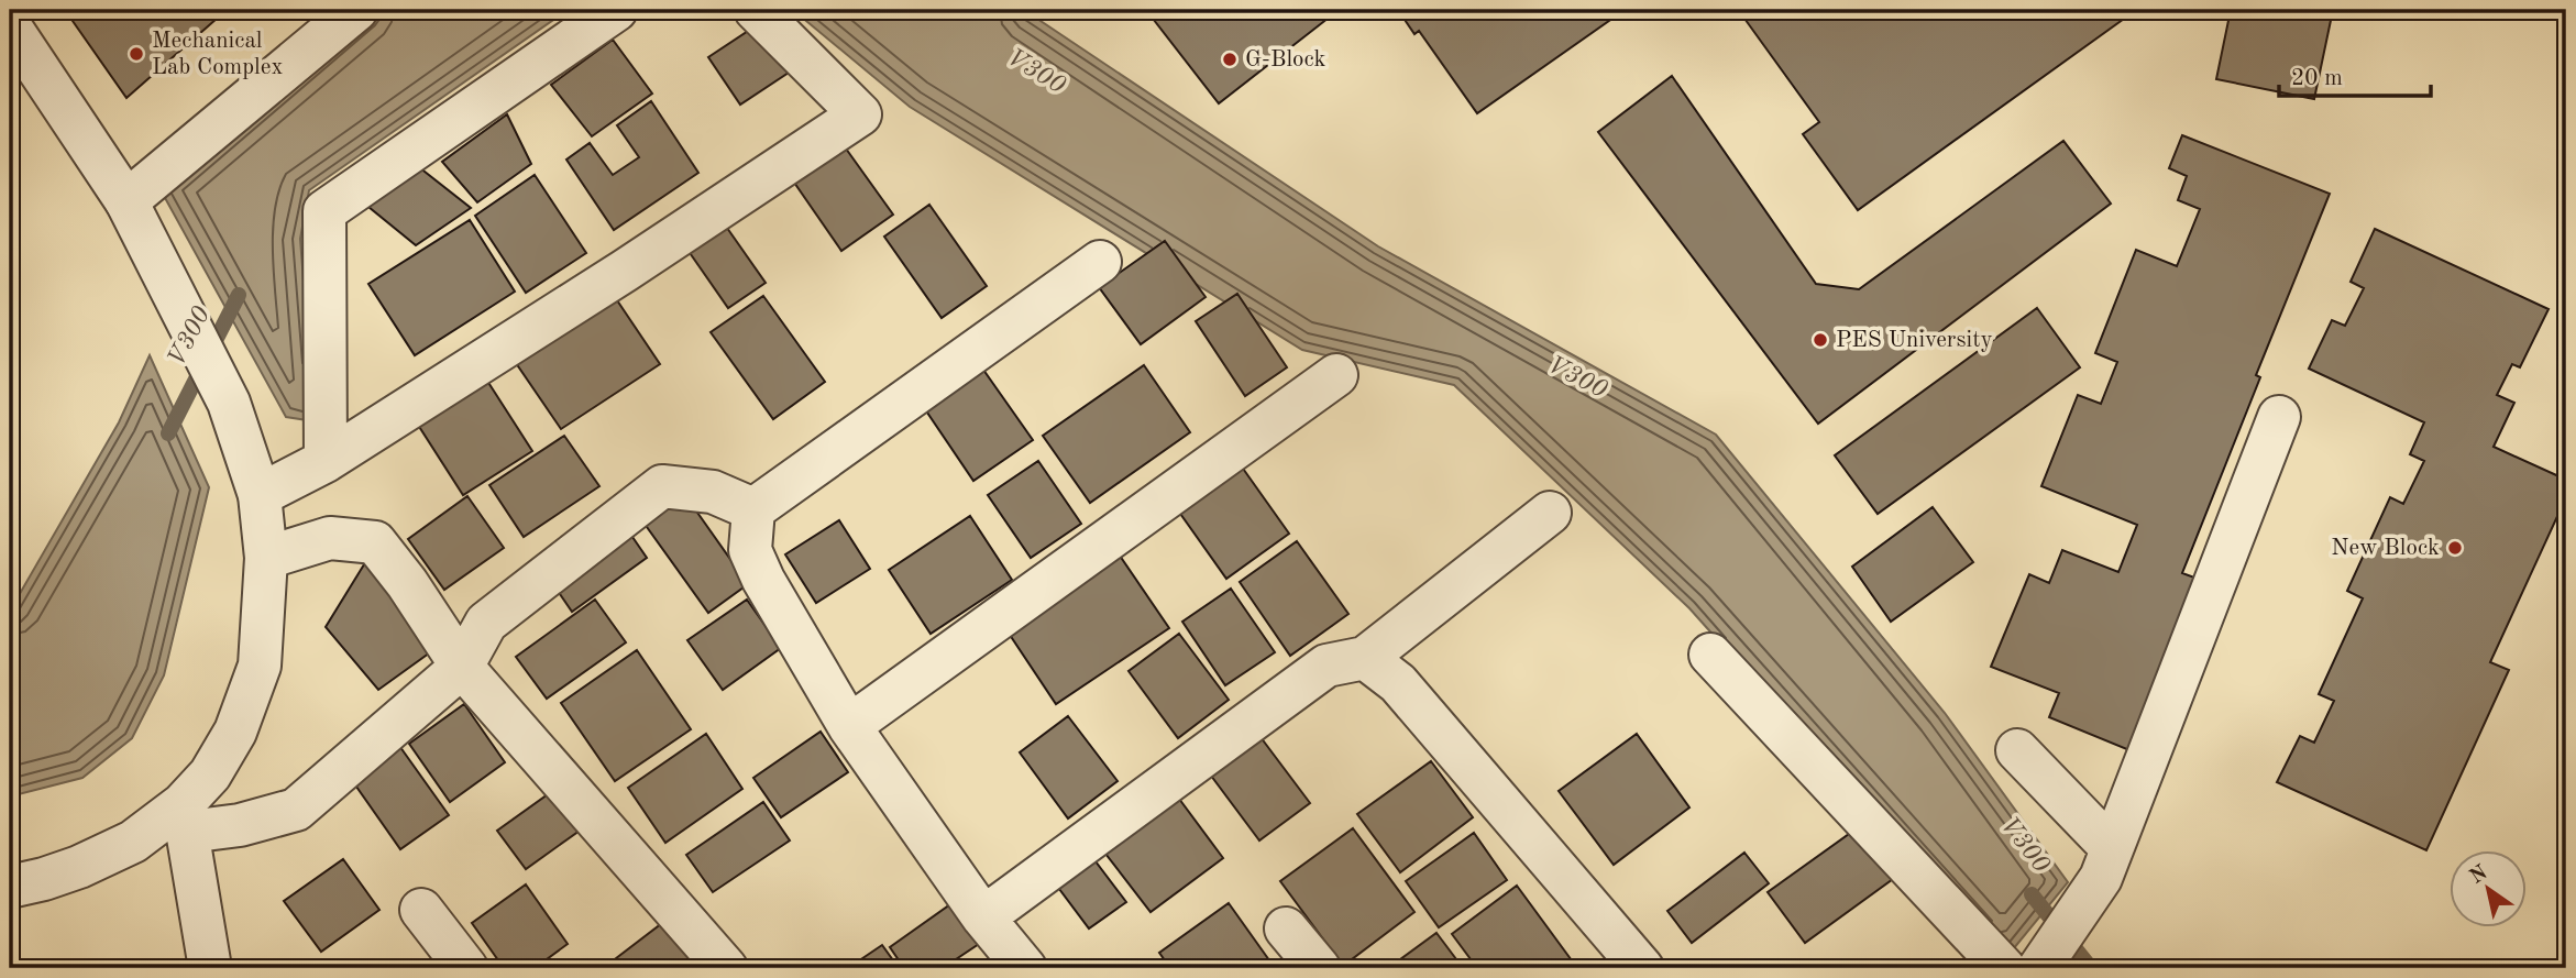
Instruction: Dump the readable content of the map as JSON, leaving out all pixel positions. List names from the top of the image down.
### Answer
{
  "water": ["V300"],
  "places": [
    "Mechanical Lab Complex",
    "G-Block",
    "PES University",
    "New Block"
  ],
  "scale_bar": "20 m",
  "north": "top left"
}
